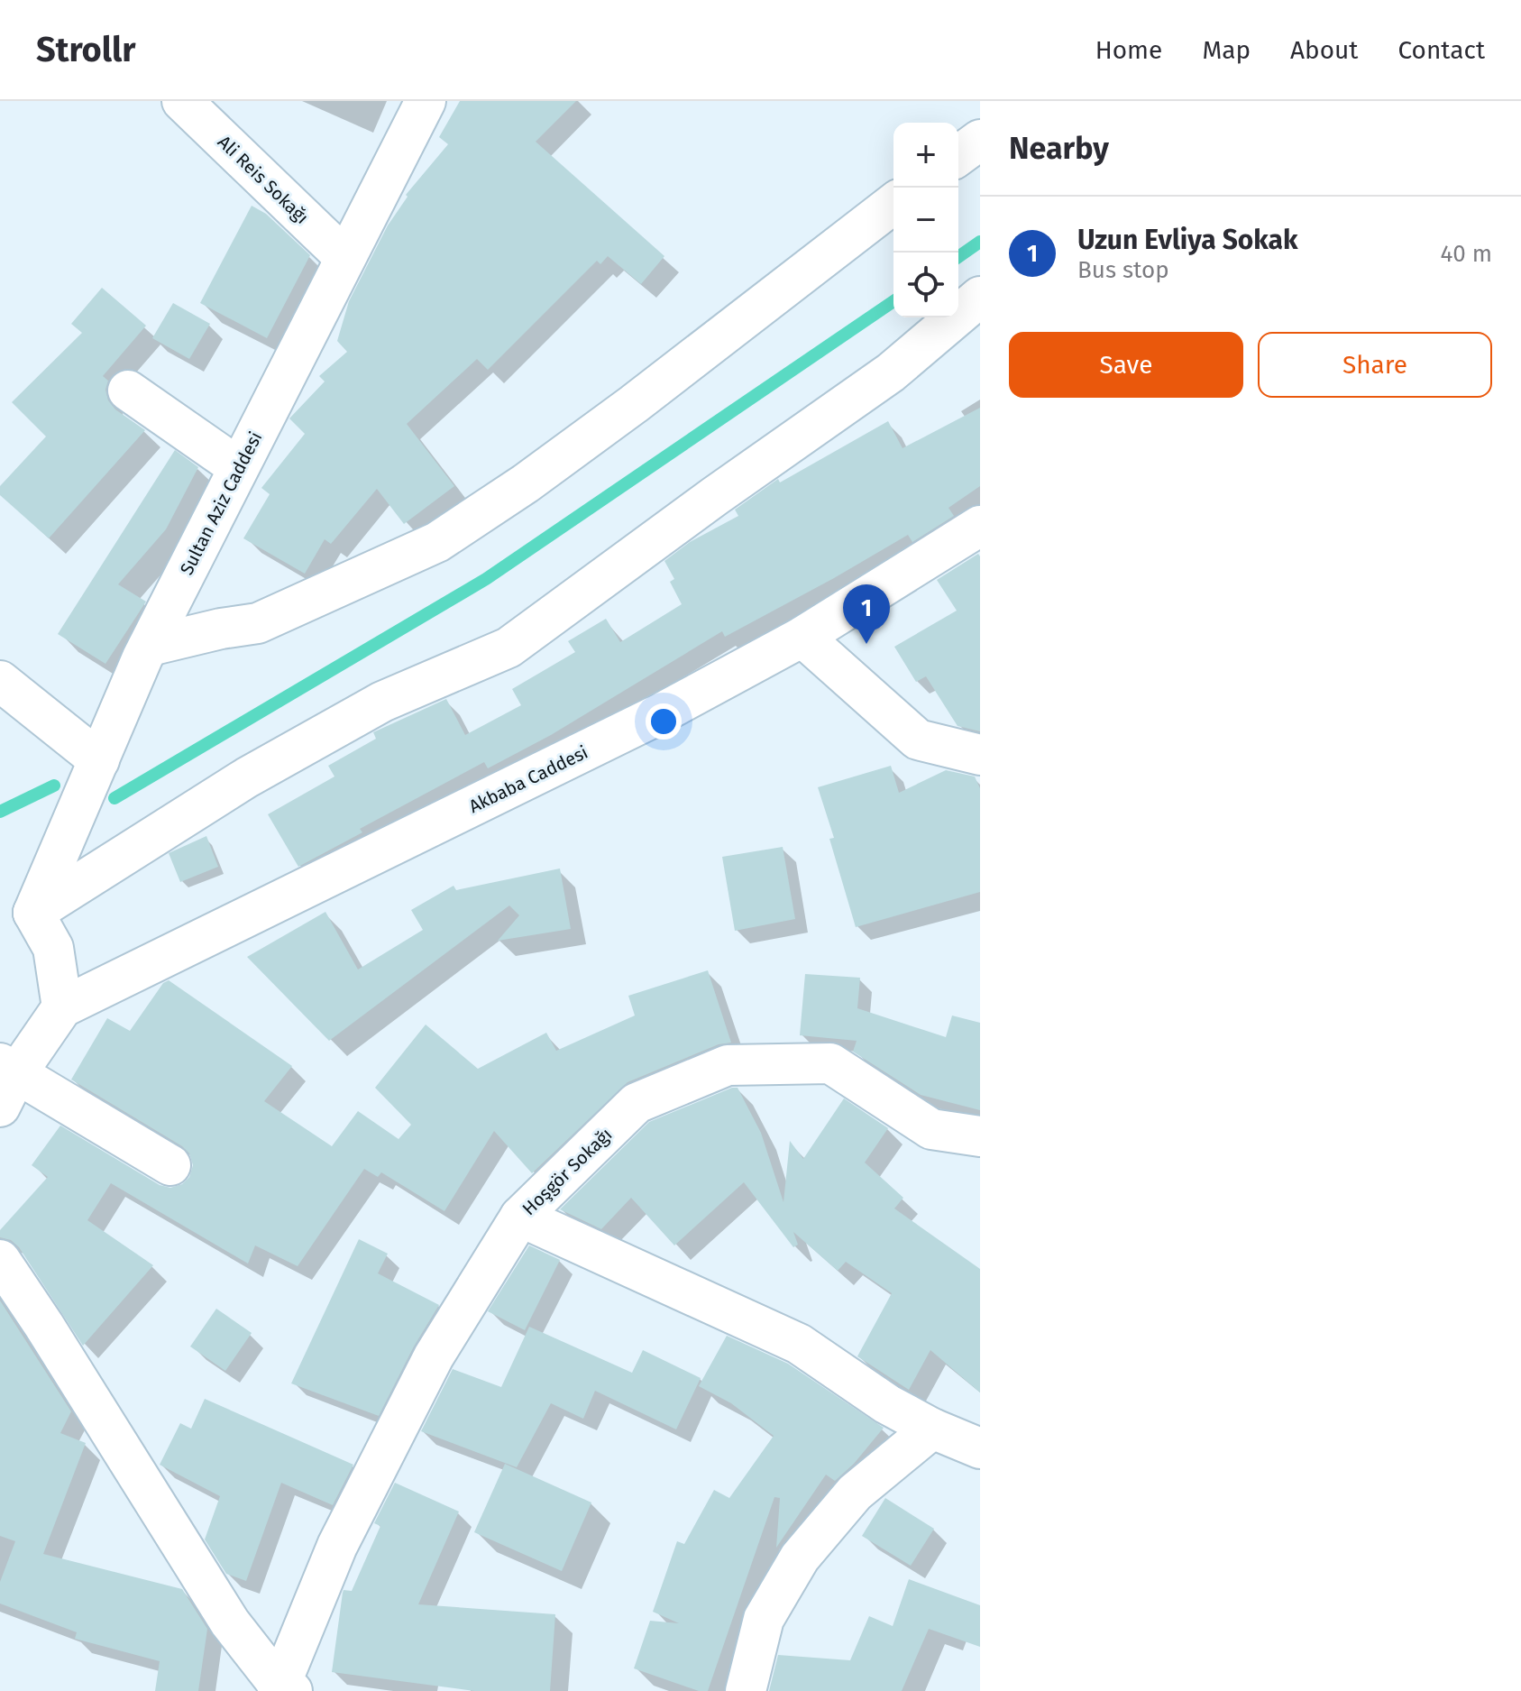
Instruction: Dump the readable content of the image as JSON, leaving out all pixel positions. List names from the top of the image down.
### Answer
{
  "streets": {
    "street": [
      "Ali Reis Sokağı",
      "Sultan Aziz Caddesi",
      "Akbaba Caddesi",
      "Hoşgör Sokağı"
    ]
  },
  "crossings": [
    ["Ali Reis Sokağı", "Sultan Aziz Caddesi"]
  ],
  "page": {
    "header": "Strollr",
    "nav": [
      "Home",
      "Map",
      "About",
      "Contact"
    ],
    "heading": "Nearby",
    "map_buttons": ["+", "−"],
    "list": [
      {
        "mark": "1",
        "name": "Uzun Evliya Sokak",
        "note": "Bus stop",
        "value": "40 m"
      }
    ],
    "buttons": ["Save", "Share"],
    "pins": "1"
  }
}
